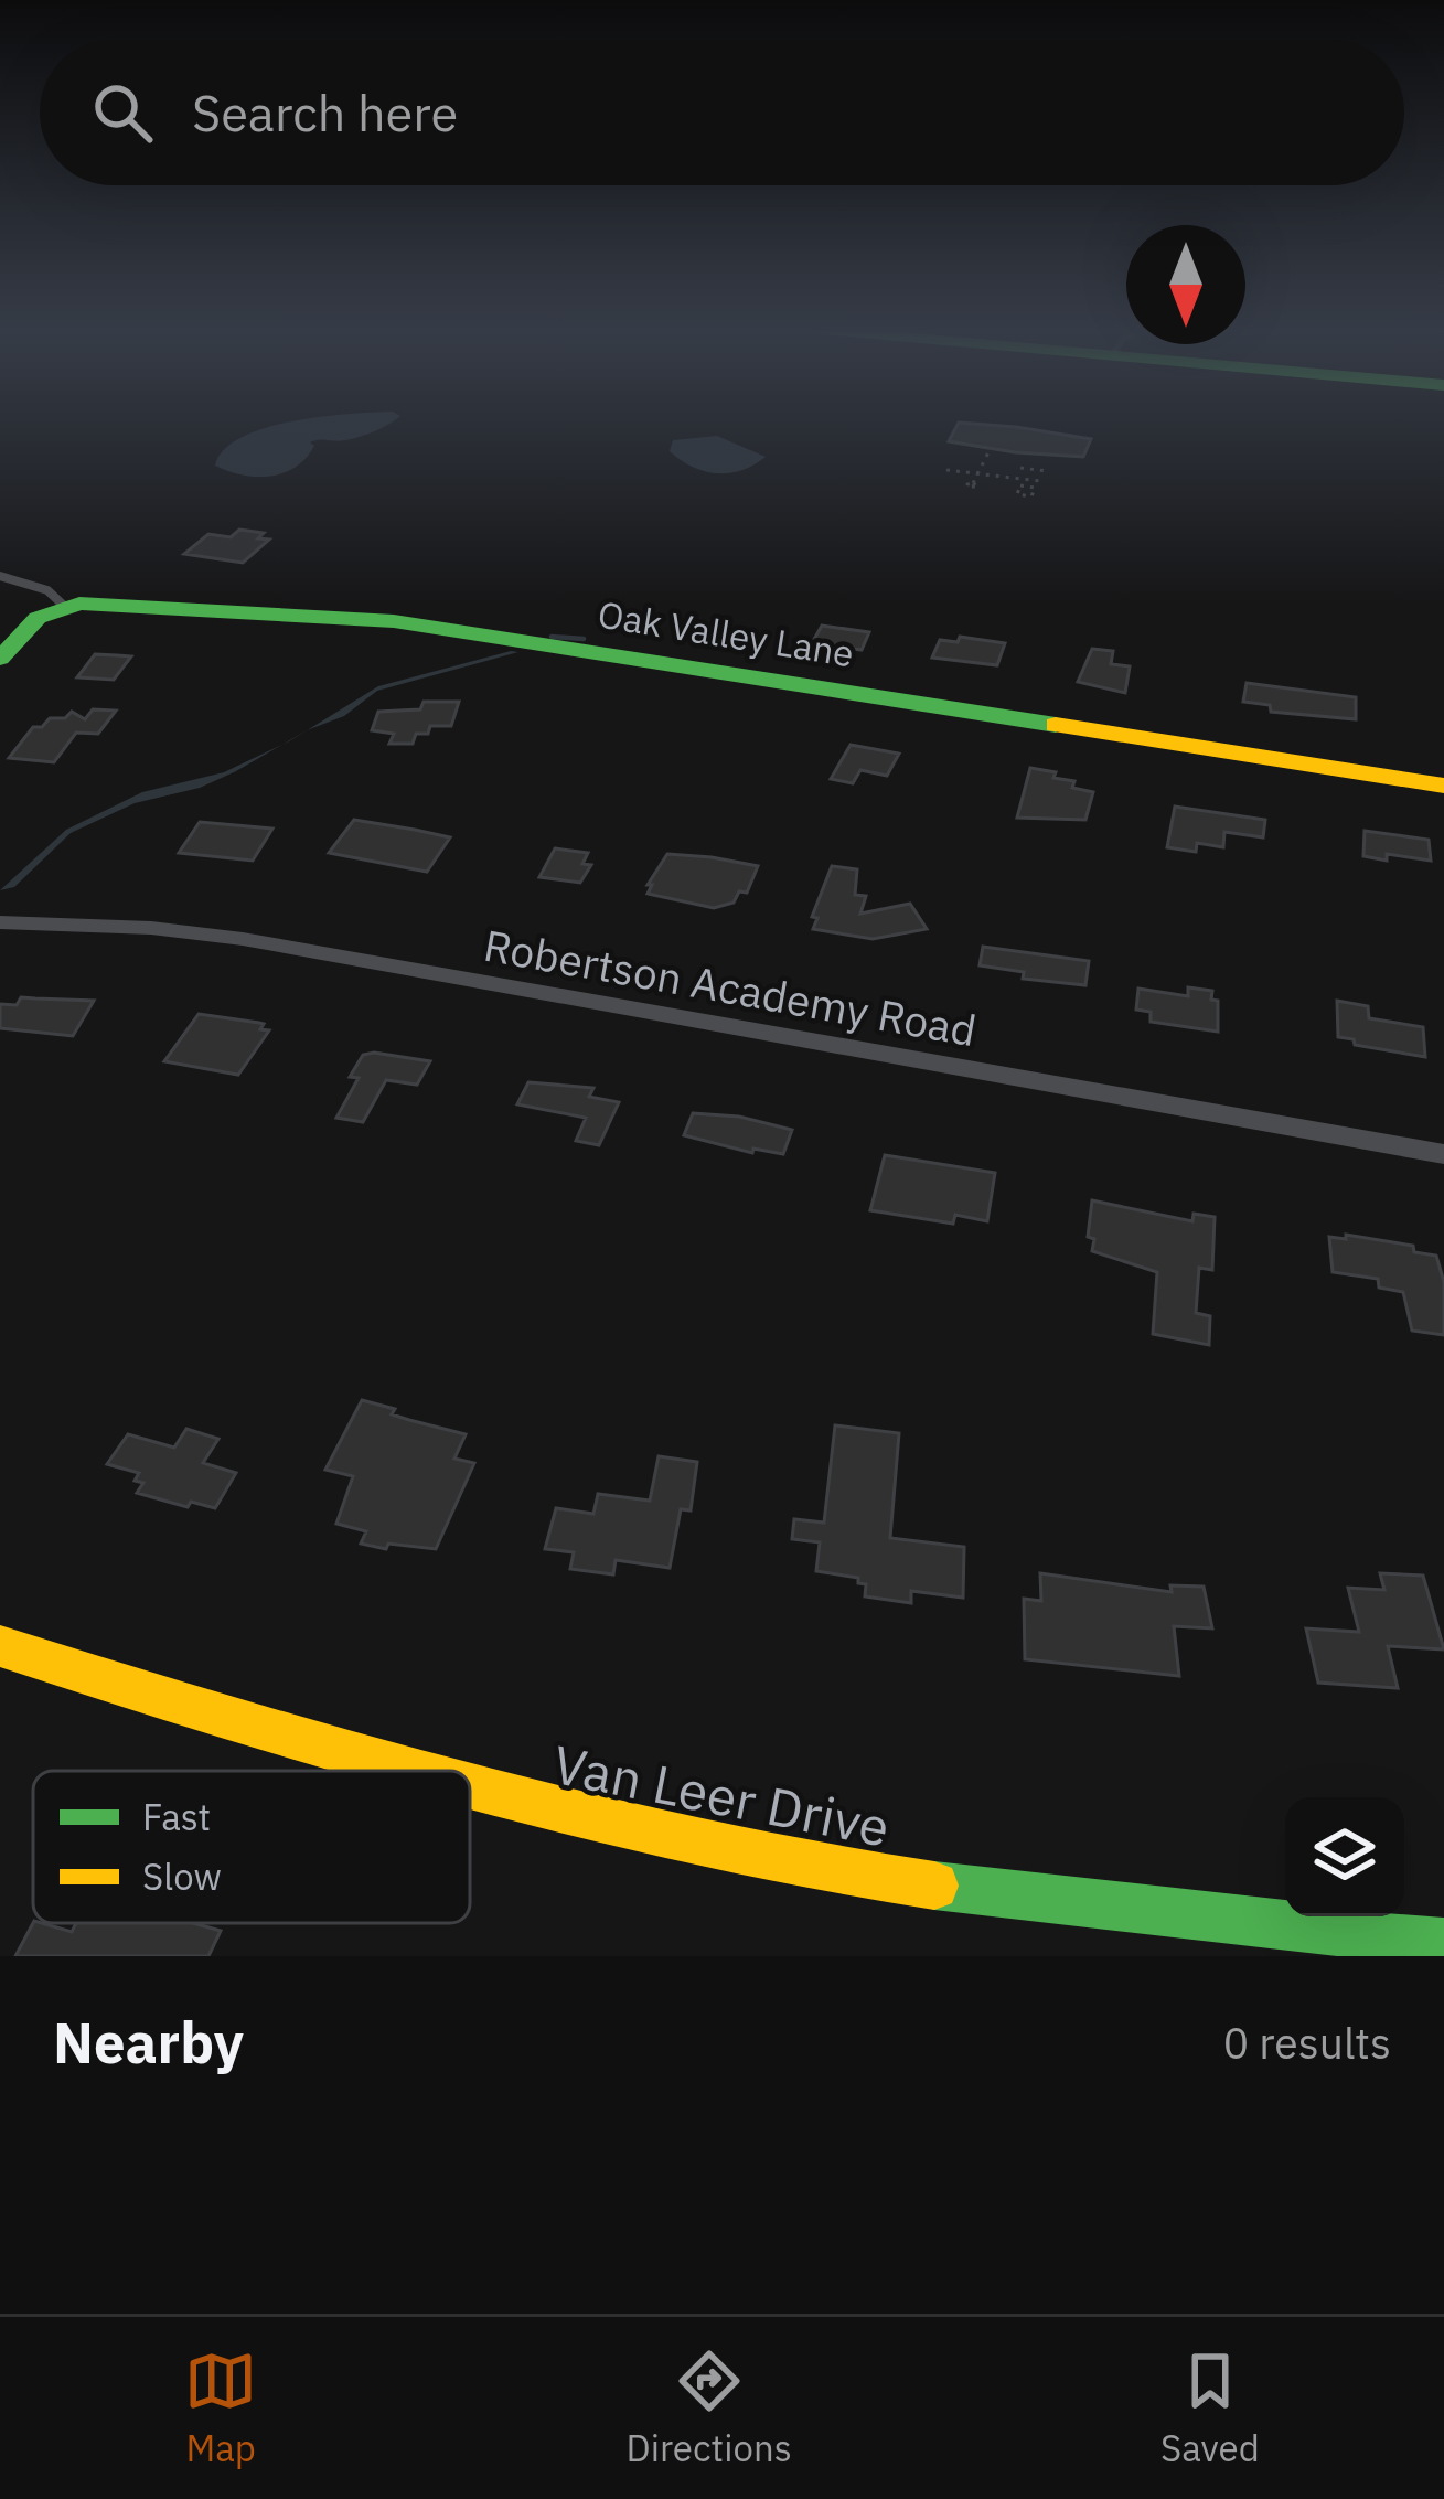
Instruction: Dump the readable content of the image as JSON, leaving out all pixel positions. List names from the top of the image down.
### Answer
{
  "streets": {
    "street": ["Oak Valley Lane", "Robertson Academy Road", "Van Leer Drive"]
  },
  "legend": ["Fast", "Slow"],
  "north": "bottom",
  "page": {
    "search": "Search here",
    "heading": ["Nearby", "0 results"],
    "nav": ["Map", "Directions", "Saved"]
  }
}
